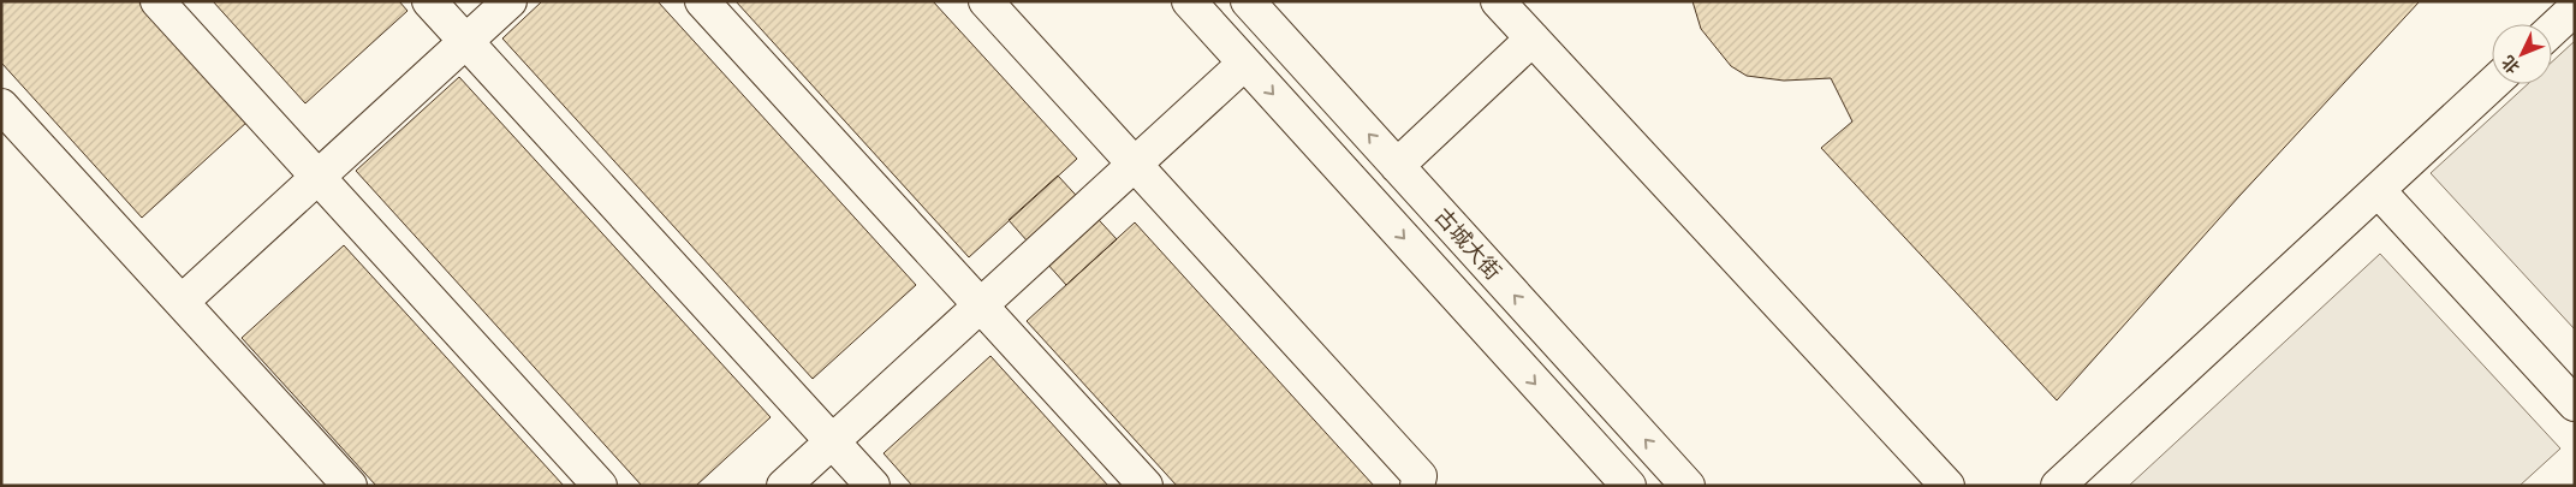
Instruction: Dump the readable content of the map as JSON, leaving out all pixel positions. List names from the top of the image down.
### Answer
{
  "streets": {
    "street": ["古城大街"]
  },
  "north": "bottom left"
}
